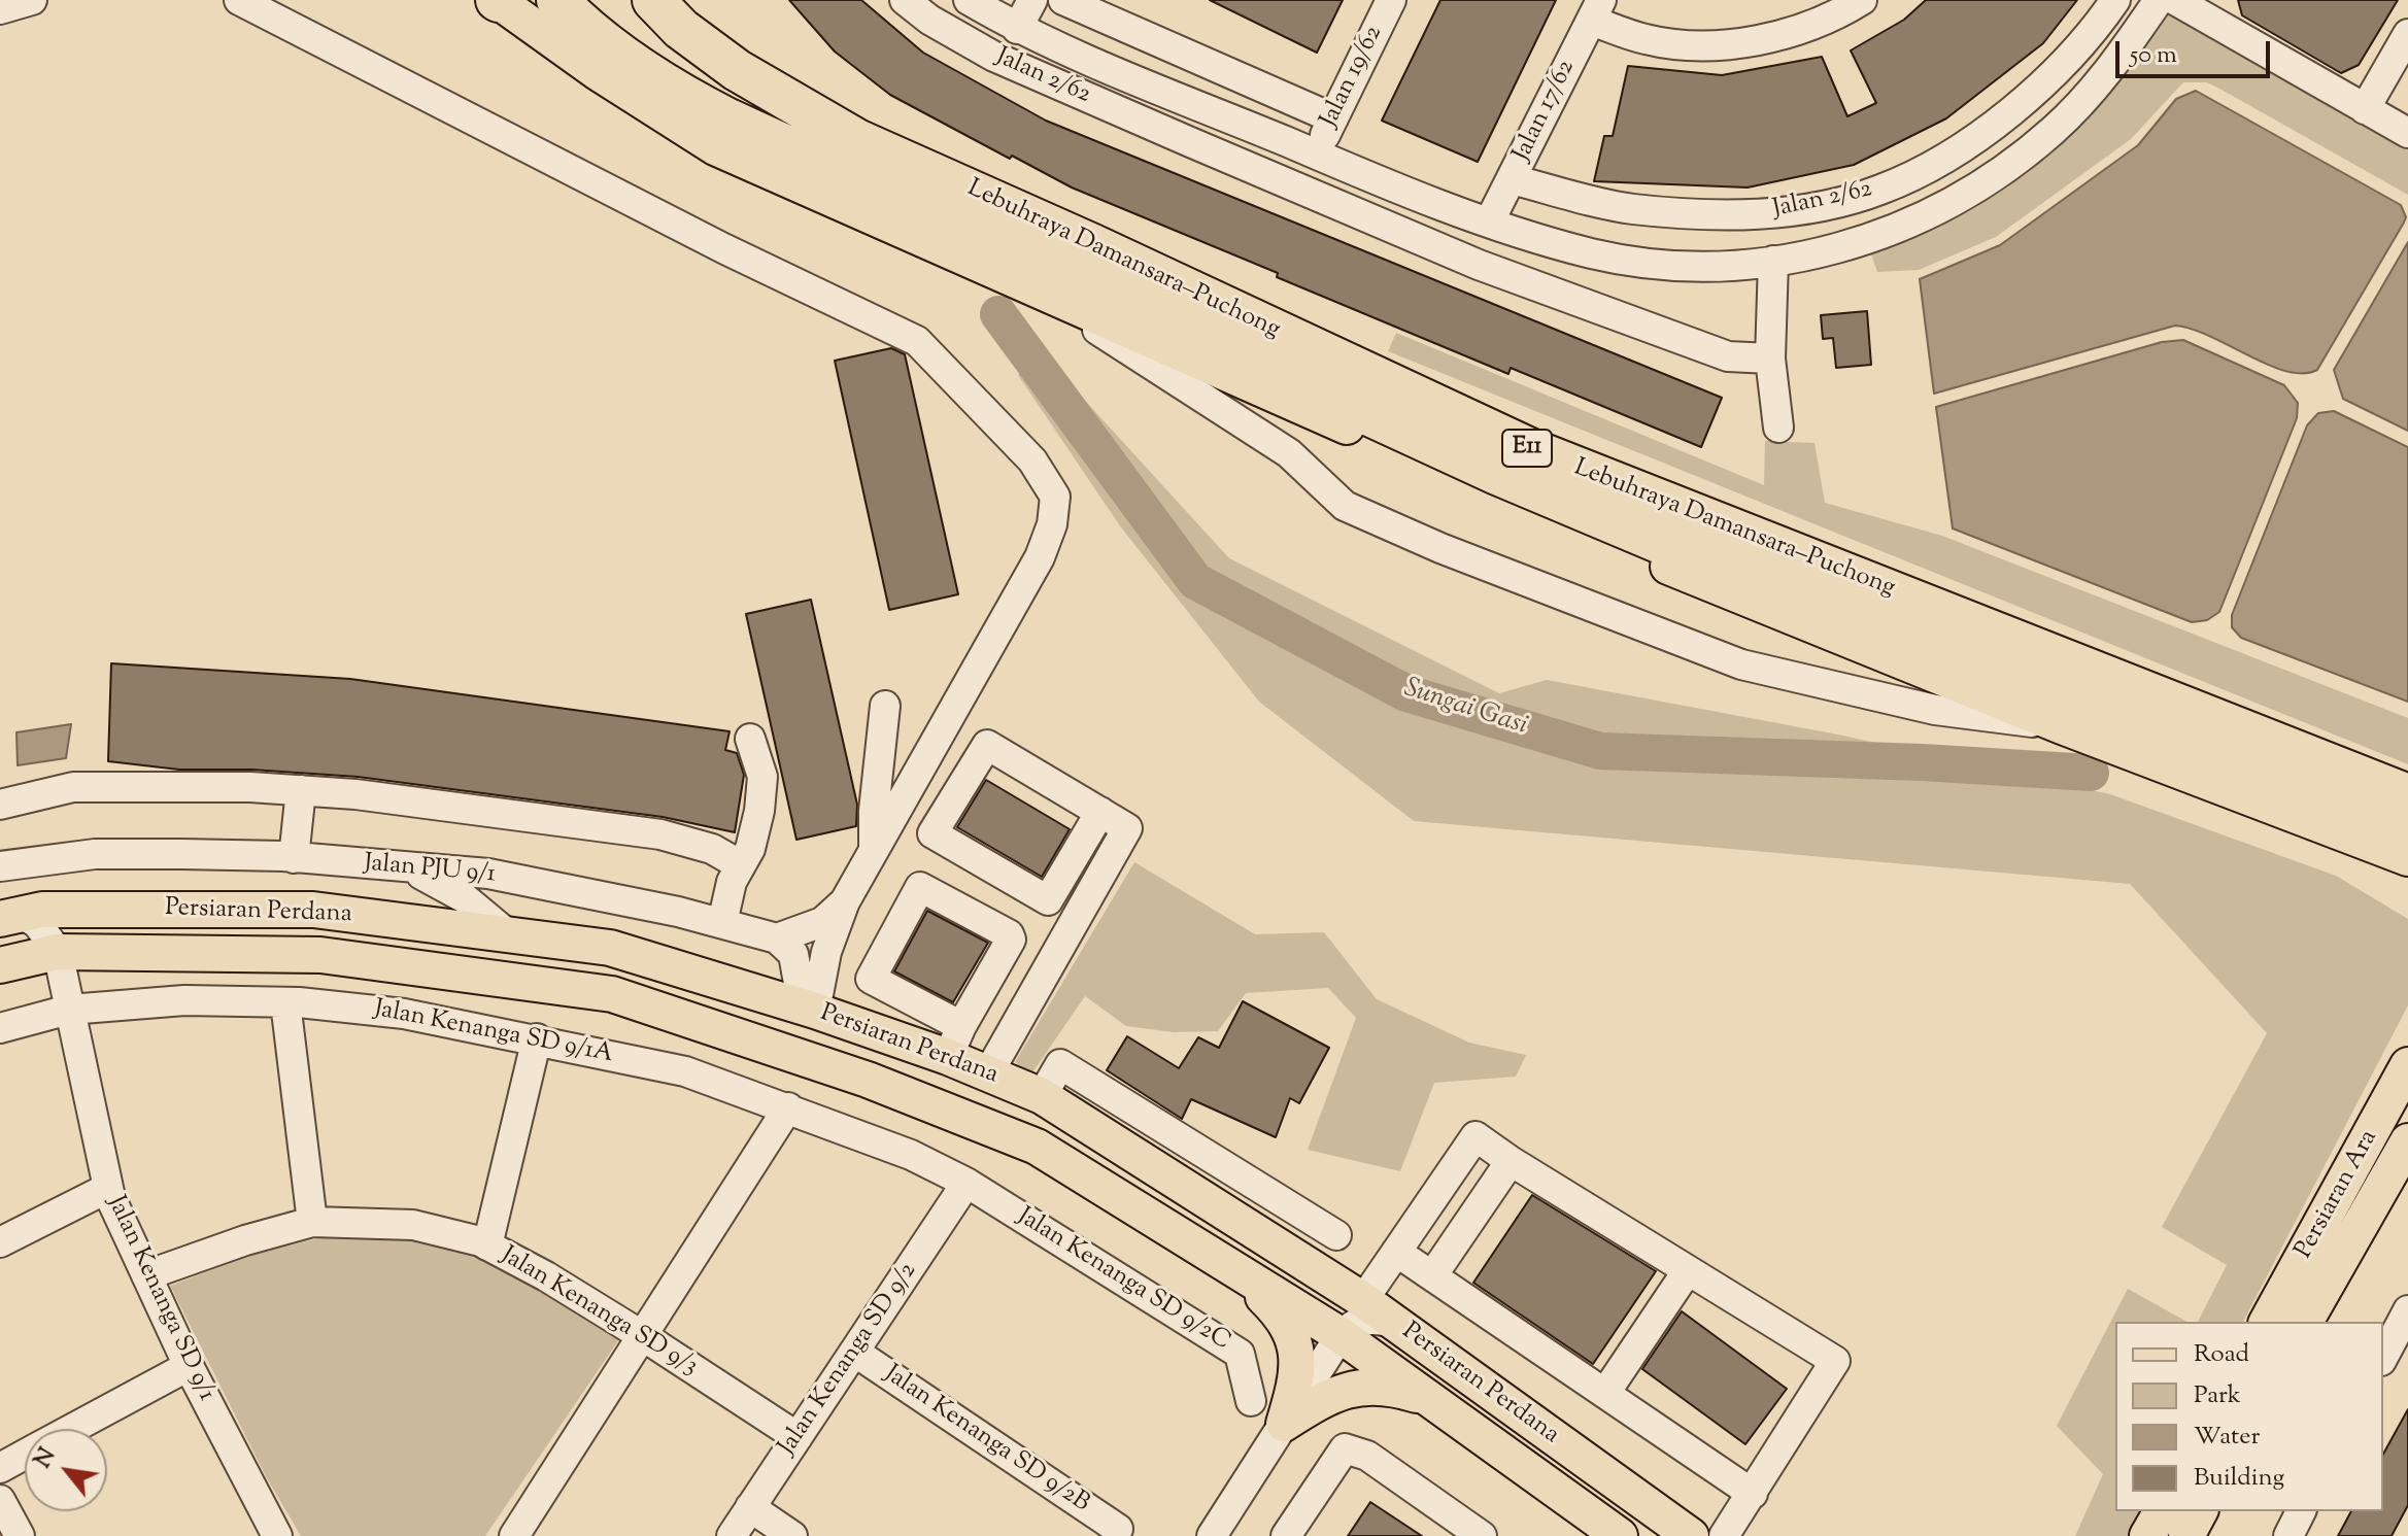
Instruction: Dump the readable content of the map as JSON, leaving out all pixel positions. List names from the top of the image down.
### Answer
{
  "streets": {
    "highway": ["Lebuhraya Damansara–Puchong", "E11"],
    "main road": ["Persiaran Perdana", "Persiaran Ara"],
    "street": [
      "Jalan 2/62",
      "Jalan 19/62",
      "Jalan 17/62",
      "Jalan PJU 9/1",
      "Jalan Kenanga SD 9/1A",
      "Jalan Kenanga SD 9/2C",
      "Jalan Kenanga SD 9/1",
      "Jalan Kenanga SD 9/3",
      "Jalan Kenanga SD 9/2",
      "Jalan Kenanga SD 9/2B"
    ]
  },
  "crossings": [
    ["Jalan 2/62", "Jalan 19/62"],
    ["Jalan 2/62", "Jalan 17/62"],
    ["Persiaran Perdana", "Jalan Kenanga SD 9/1"],
    ["Jalan Kenanga SD 9/1A", "Jalan Kenanga SD 9/2C"],
    ["Jalan Kenanga SD 9/1A", "Jalan Kenanga SD 9/1"],
    ["Jalan Kenanga SD 9/1A", "Jalan Kenanga SD 9/2"],
    ["Jalan Kenanga SD 9/2C", "Jalan Kenanga SD 9/2"],
    ["Jalan Kenanga SD 9/1", "Jalan Kenanga SD 9/3"],
    ["Jalan Kenanga SD 9/3", "Jalan Kenanga SD 9/2"],
    ["Jalan Kenanga SD 9/2", "Jalan Kenanga SD 9/2B"]
  ],
  "water": ["Sungai Gasi"],
  "legend": [
    "Road",
    "Park",
    "Water",
    "Building"
  ],
  "scale_bar": "50 m",
  "north": "top left"
}
